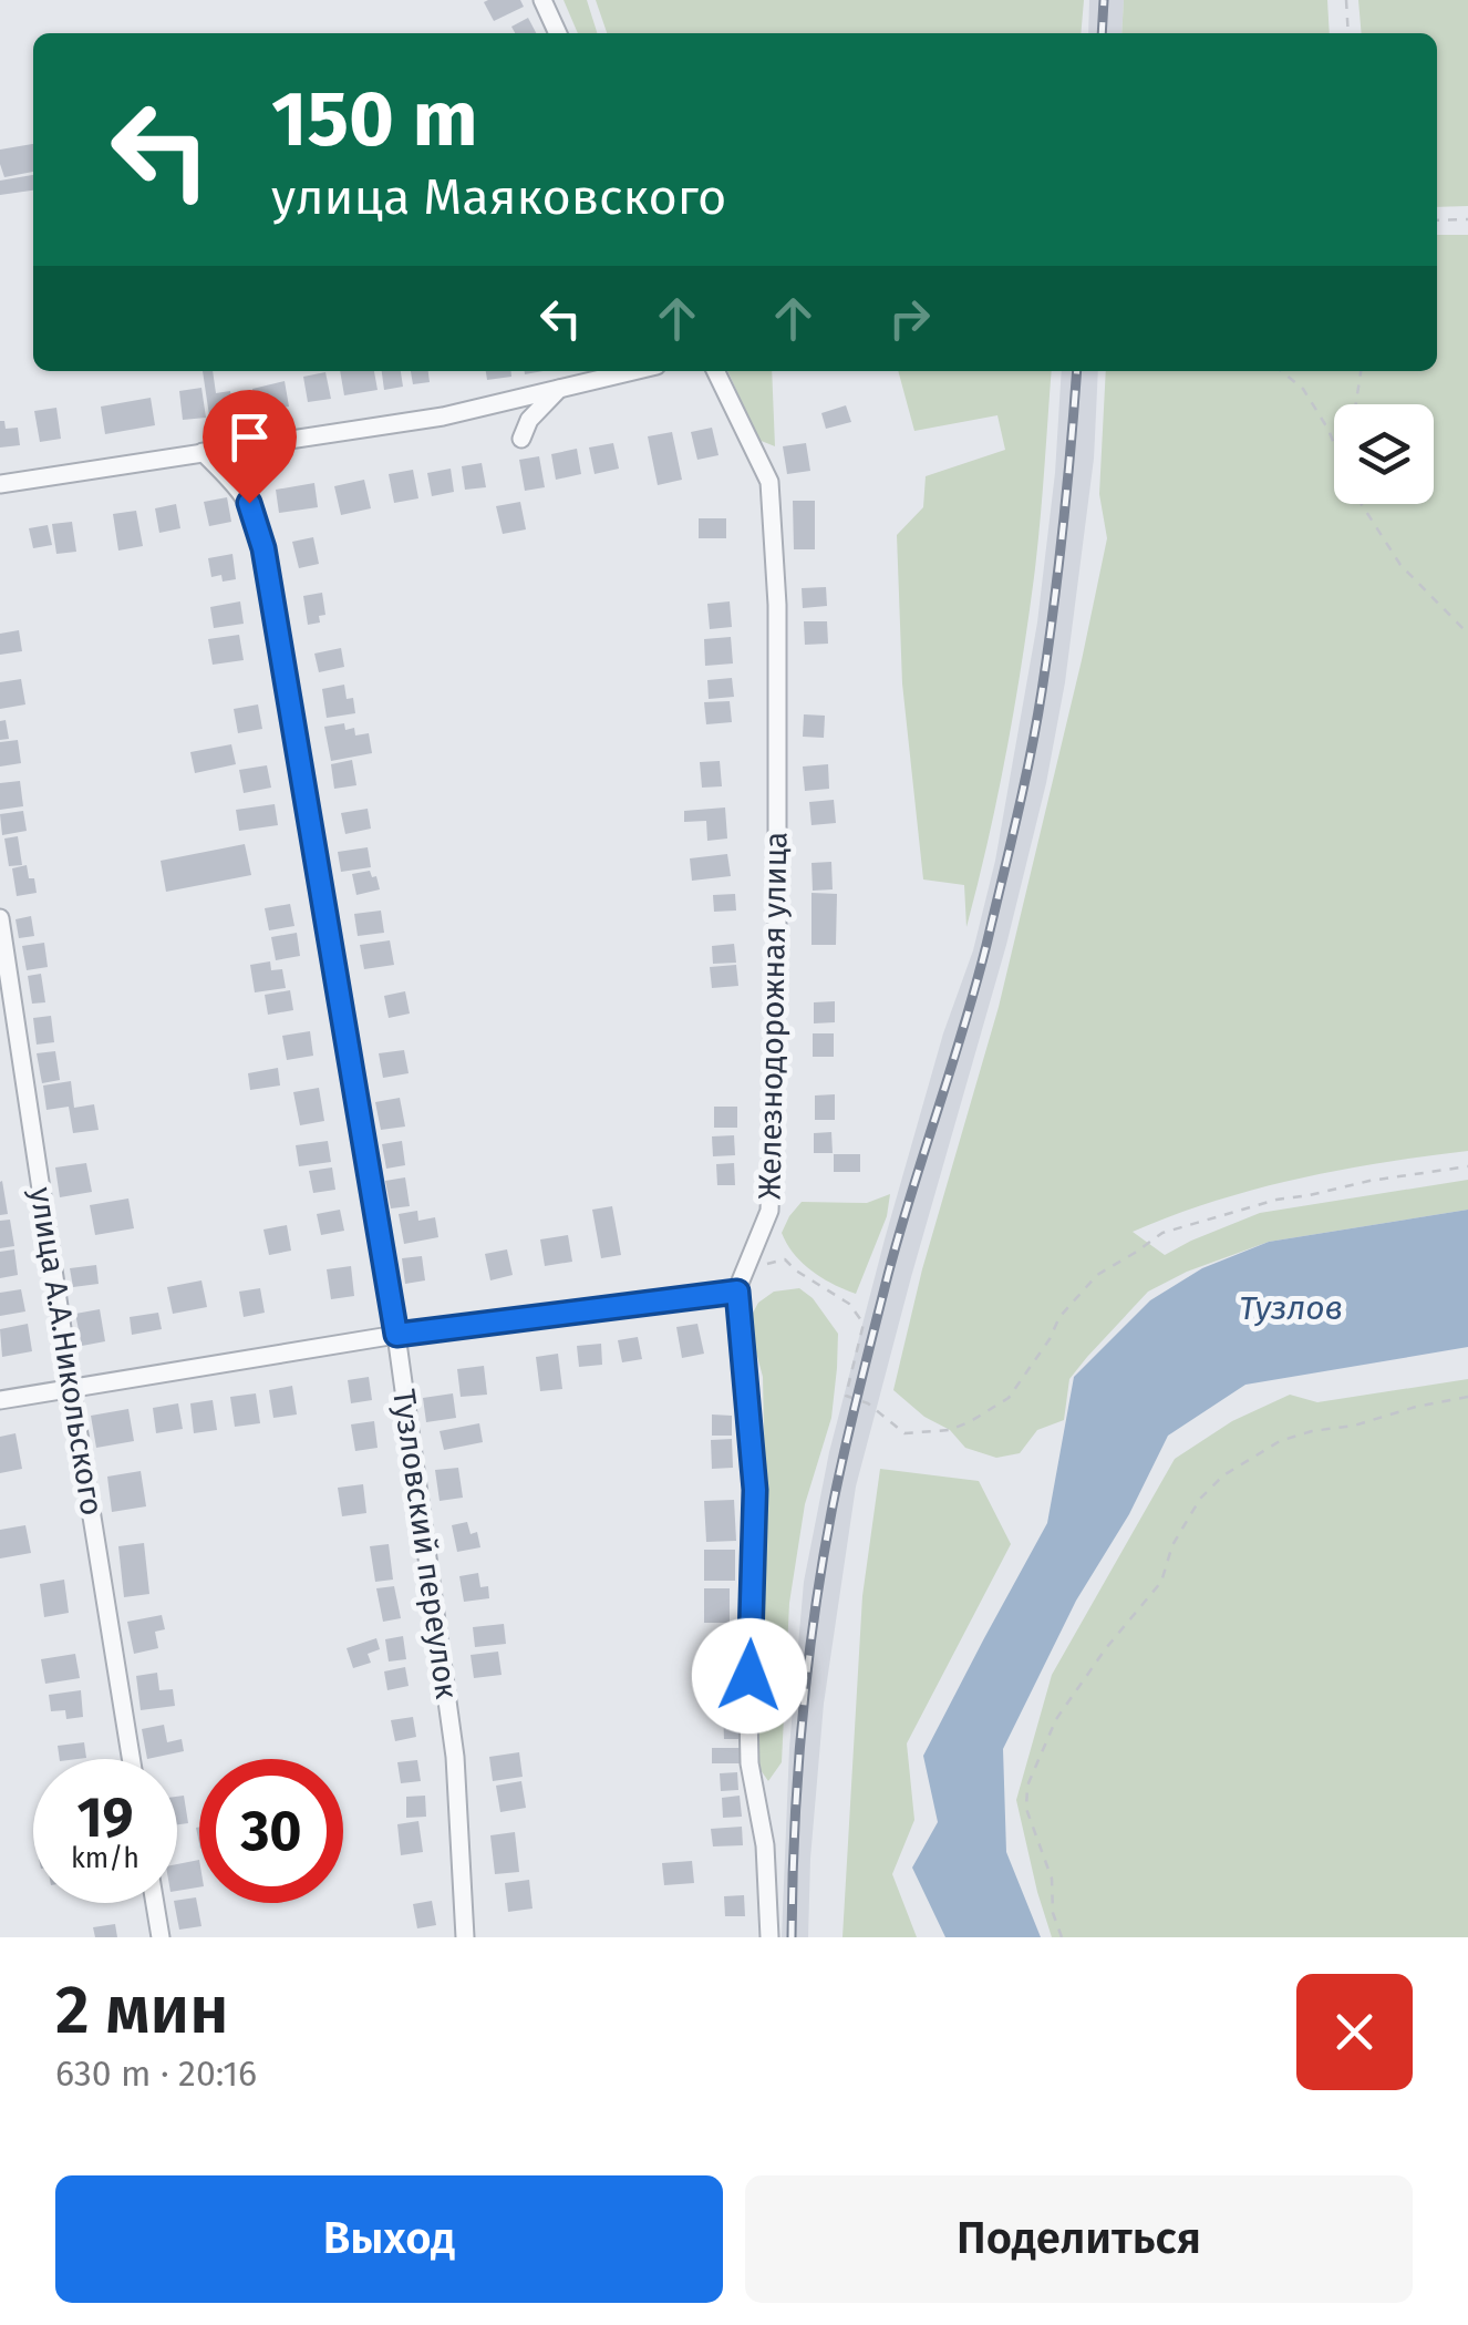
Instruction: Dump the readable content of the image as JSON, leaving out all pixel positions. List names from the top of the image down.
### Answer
{
  "streets": {
    "street": ["Железнодорожная улица", "улица А.А.Никольского", "Тузловский переулок"]
  },
  "water": ["Тузлов"],
  "page": {
    "turn": ["150 m", "улица Маяковского"],
    "speed": "19 km/h",
    "limit": "30",
    "heading": ["2 мин", "630 m · 20:16"],
    "buttons": ["Выход", "Поделиться"]
  }
}
